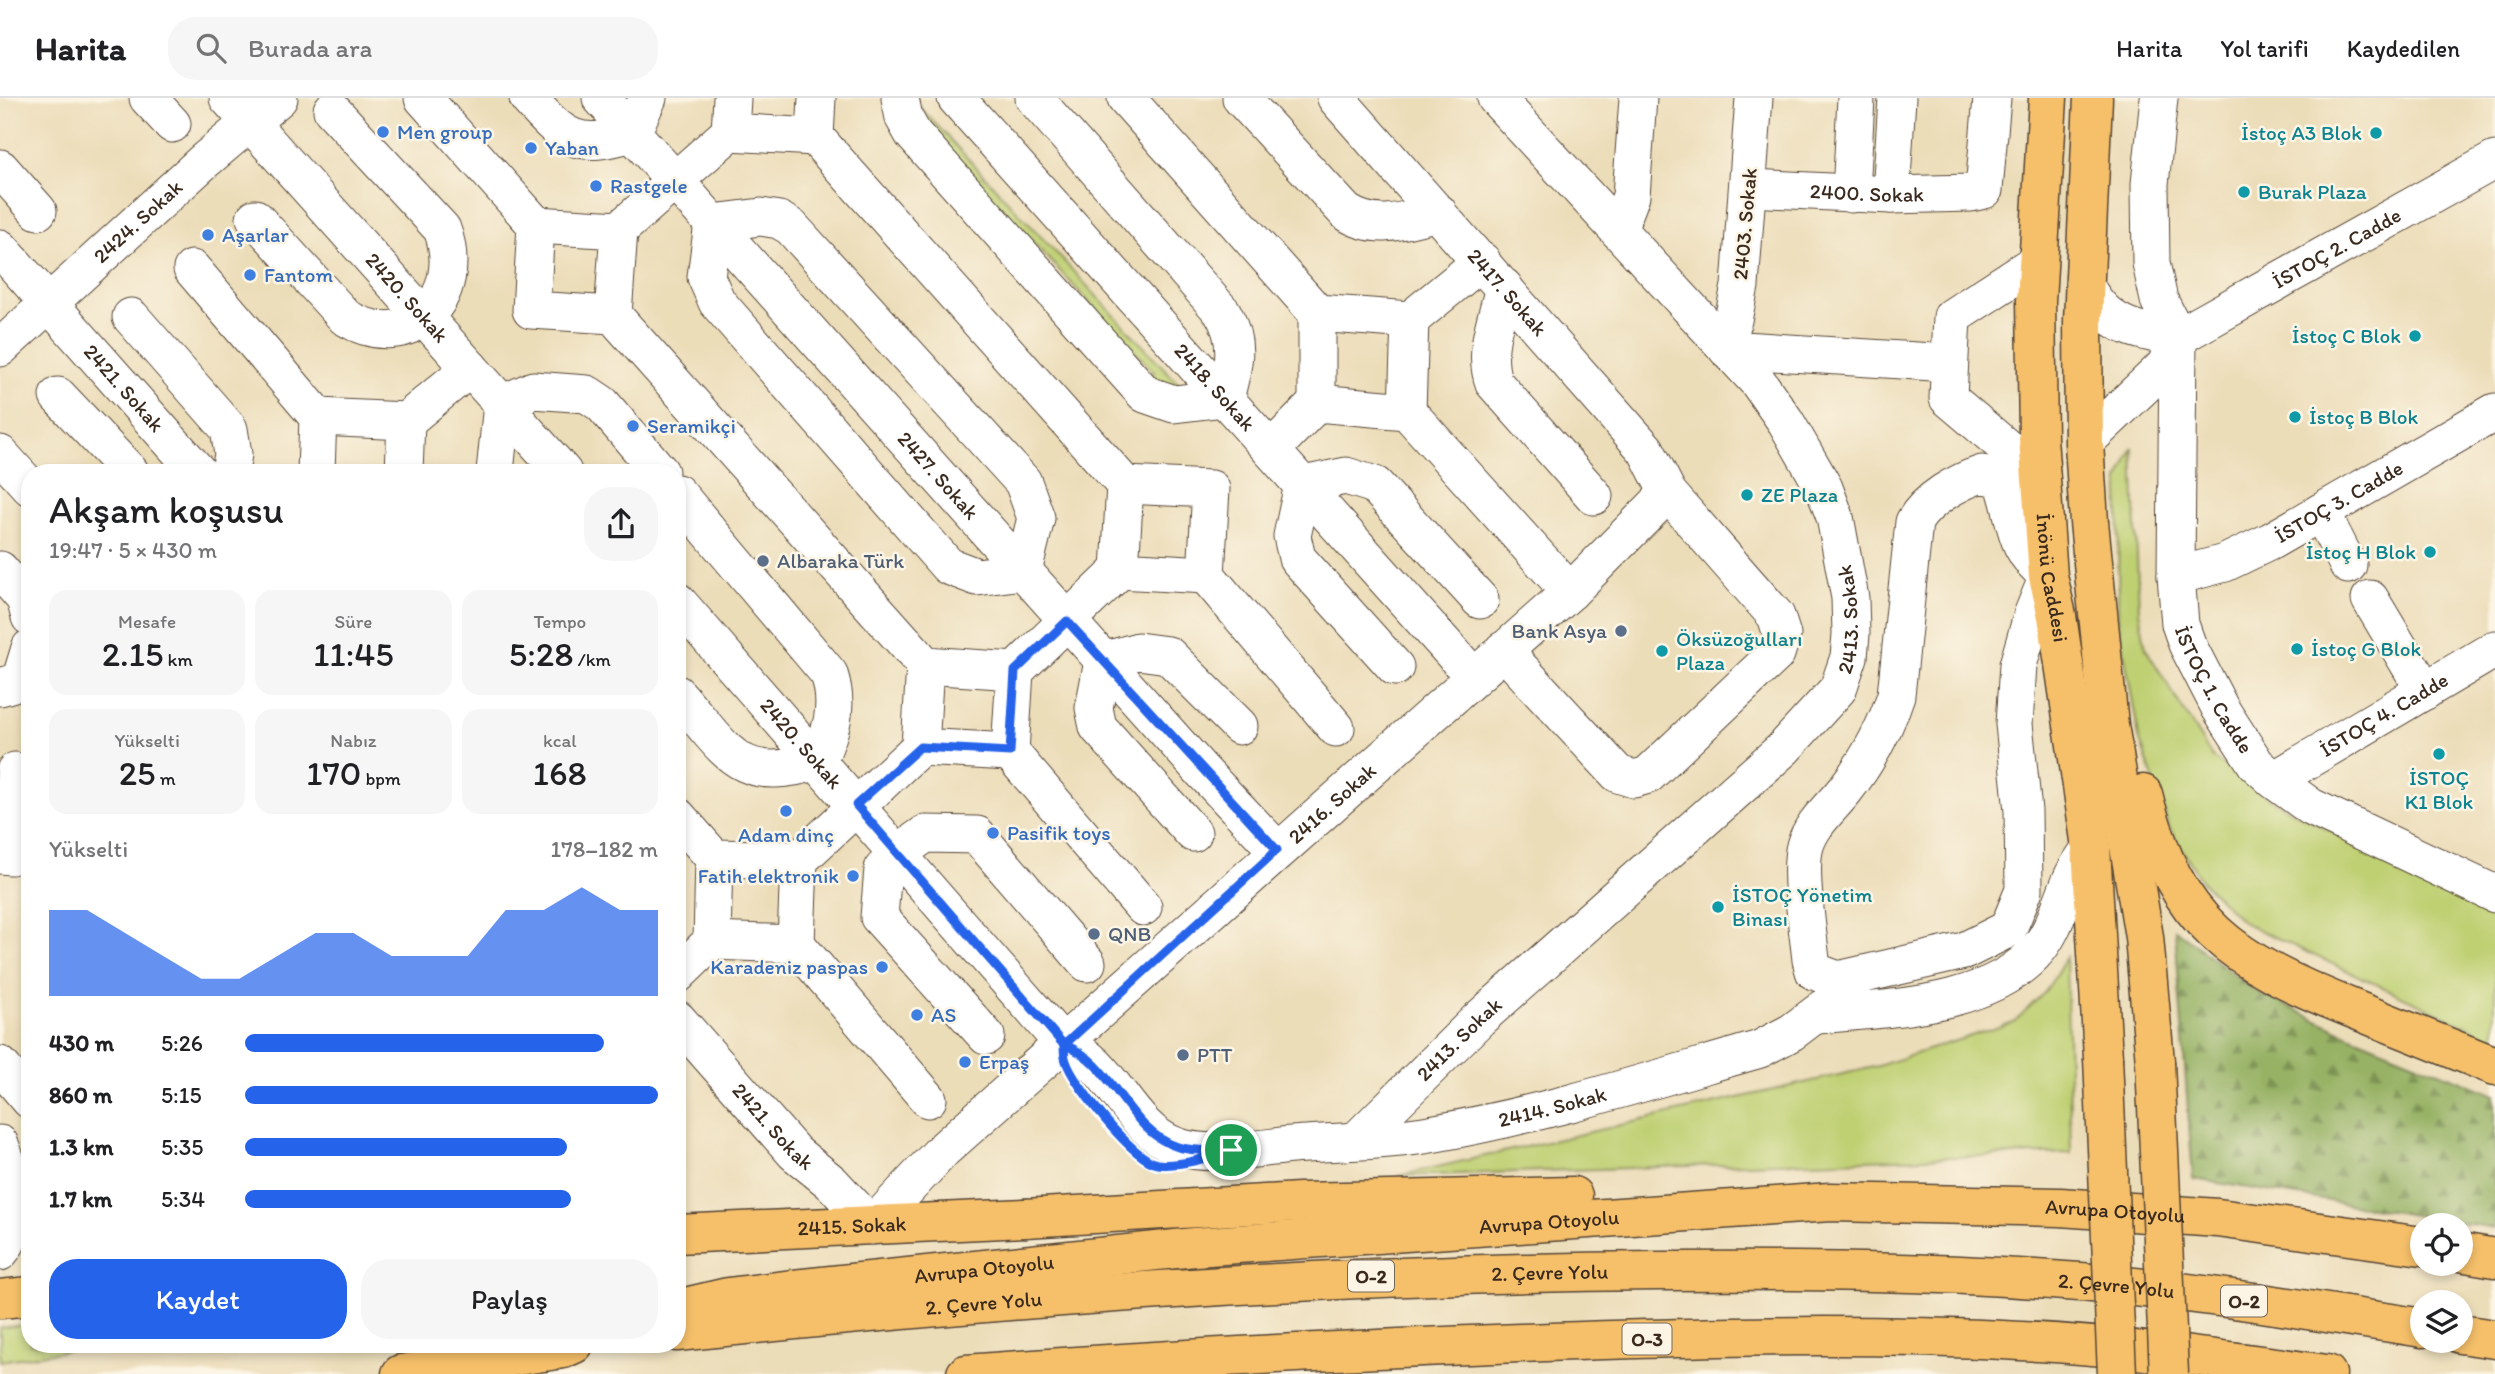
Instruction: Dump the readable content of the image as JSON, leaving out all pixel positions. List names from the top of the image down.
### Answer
{
  "streets": {
    "main road": [
      "İnönü Caddesi",
      "Avrupa Otoyolu",
      "2415. Sokak",
      "2. Çevre Yolu",
      "O-2",
      "O-3"
    ],
    "street": [
      "2400. Sokak",
      "2424. Sokak",
      "2403. Sokak",
      "İSTOÇ 2. Cadde",
      "2417. Sokak",
      "2420. Sokak",
      "2418. Sokak",
      "2421. Sokak",
      "2427. Sokak",
      "İSTOÇ 3. Cadde",
      "2413. Sokak",
      "İSTOÇ 1. Cadde",
      "İSTOÇ 4. Cadde",
      "2416. Sokak",
      "2414. Sokak"
    ]
  },
  "crossings": [
    ["2400. Sokak", "2403. Sokak"],
    ["2424. Sokak", "2420. Sokak"],
    ["2424. Sokak", "2421. Sokak"],
    ["2403. Sokak", "2413. Sokak"],
    ["İSTOÇ 2. Cadde", "İSTOÇ 1. Cadde"],
    ["2417. Sokak", "2416. Sokak"],
    ["2420. Sokak", "2416. Sokak"],
    ["2420. Sokak", "2414. Sokak"],
    ["2418. Sokak", "2416. Sokak"],
    ["2421. Sokak", "2416. Sokak"],
    ["2421. Sokak", "2415. Sokak"],
    ["2427. Sokak", "2416. Sokak"],
    ["İSTOÇ 3. Cadde", "İSTOÇ 1. Cadde"],
    ["2413. Sokak", "2414. Sokak"],
    ["İSTOÇ 1. Cadde", "İSTOÇ 4. Cadde"],
    ["2416. Sokak", "2415. Sokak"],
    ["Avrupa Otoyolu", "2415. Sokak"]
  ],
  "places": [
    "Men group",
    "İstoç A3 Blok",
    "Yaban",
    "Rastgele",
    "Burak Plaza",
    "Aşarlar",
    "Fantom",
    "İstoç C Blok",
    "İstoç B Blok",
    "Seramikçi",
    "ZE Plaza",
    "İstoç H Blok",
    "Albaraka Türk",
    "Bank Asya",
    "İstoç G Blok",
    "Öksüzoğulları Plaza",
    "İSTOÇ K1 Blok",
    "Adam dinç",
    "Pasifik toys",
    "Fatih elektronik",
    "İSTOÇ Yönetim Binası",
    "QNB",
    "Karadeniz paspas",
    "AS",
    "PTT",
    "Erpaş"
  ],
  "page": {
    "header": "Harita",
    "search": "Burada ara",
    "nav": ["Harita", "Yol tarifi", "Kaydedilen"],
    "heading": ["Akşam koşusu", "19:47 · 5 × 430 m"],
    "stats": [
      ["Mesafe", "2.15 km"],
      ["Süre", "11:45"],
      ["Tempo", "5:28 /km"],
      ["Yükselti", "25 m"],
      ["Nabız", "170 bpm"],
      ["kcal", "168"]
    ],
    "chart": ["Yükselti", "178–182 m"],
    "list": [
      {
        "name": "430 m",
        "note": "5:26"
      },
      {
        "name": "860 m",
        "note": "5:15"
      },
      {
        "name": "1.3 km",
        "note": "5:35"
      },
      {
        "name": "1.7 km",
        "note": "5:34"
      }
    ],
    "buttons": ["Kaydet", "Paylaş"]
  }
}
